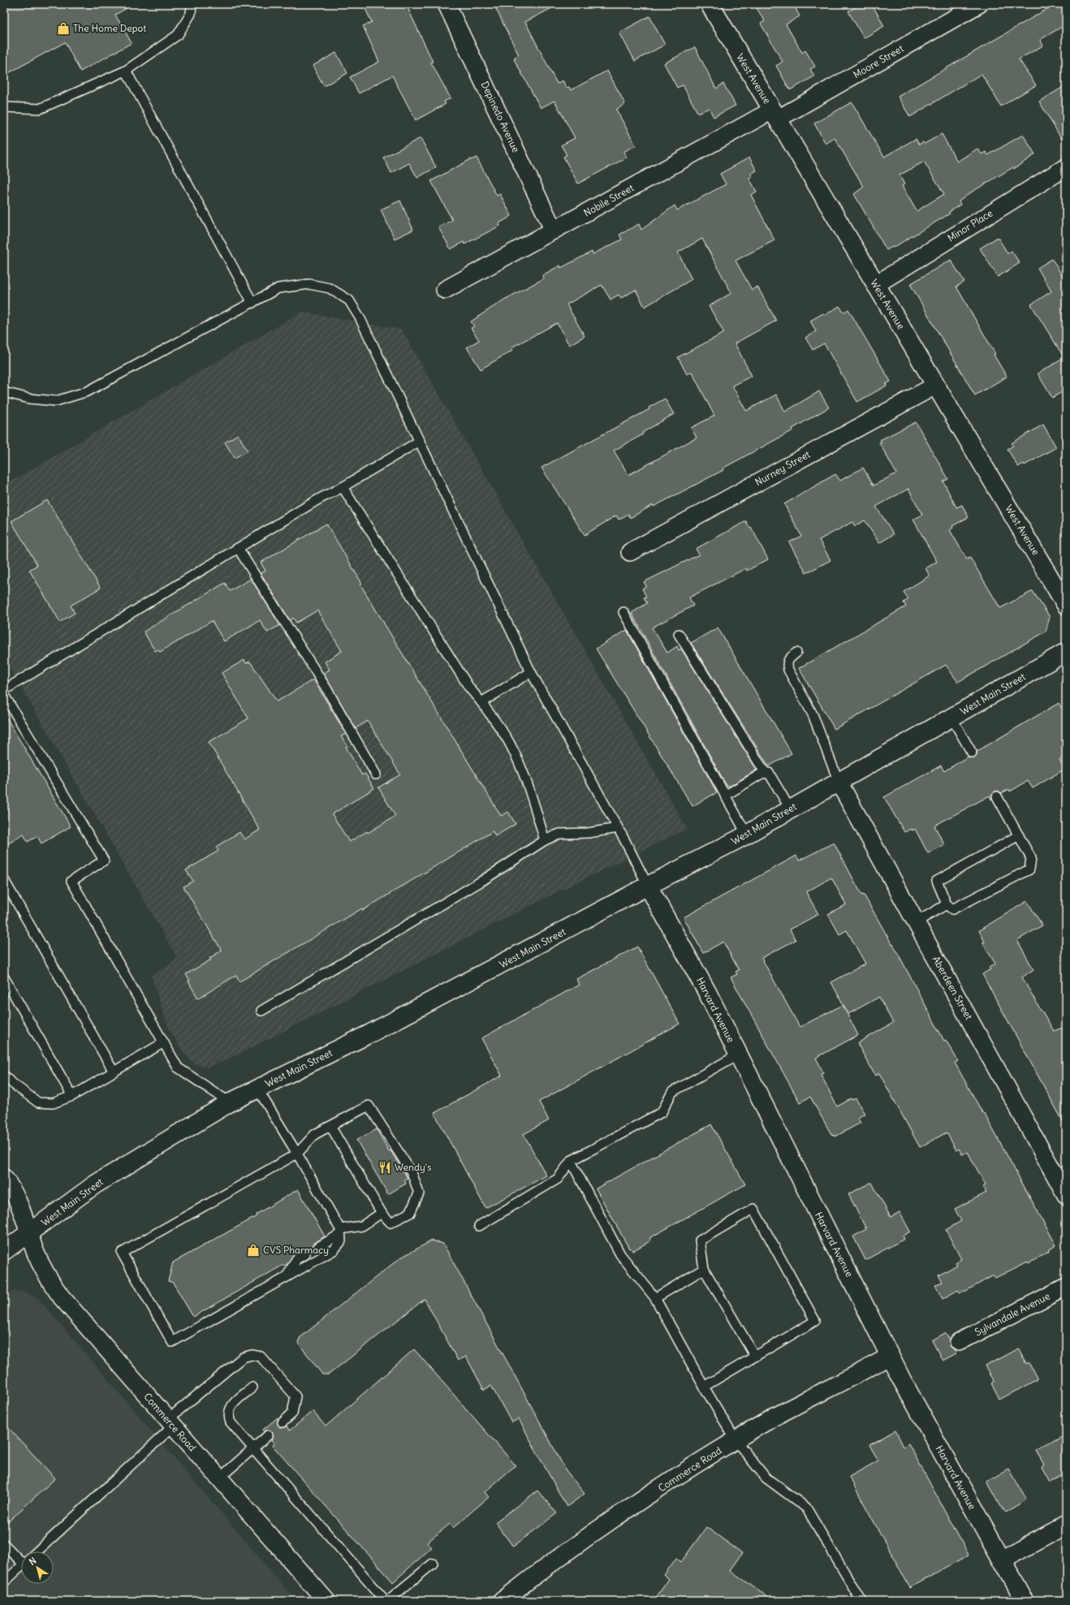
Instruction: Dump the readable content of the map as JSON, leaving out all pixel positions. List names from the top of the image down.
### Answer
{
  "streets": {
    "main road": ["West Avenue", "West Main Street", "Harvard Avenue"],
    "street": [
      "Moore Street",
      "Depinedo Avenue",
      "Nobile Street",
      "Minor Place",
      "Nurney Street",
      "Aberdeen Street",
      "Sylvandale Avenue",
      "Commerce Road"
    ]
  },
  "crossings": [
    ["Moore Street", "West Avenue"],
    ["Moore Street", "Nobile Street"],
    ["West Avenue", "Nobile Street"],
    ["West Avenue", "Minor Place"],
    ["West Avenue", "Nurney Street"],
    ["Depinedo Avenue", "Nobile Street"],
    ["West Main Street", "Aberdeen Street"],
    ["West Main Street", "Harvard Avenue"],
    ["West Main Street", "Commerce Road"],
    ["Harvard Avenue", "Commerce Road"]
  ],
  "places": {
    "shop": ["The Home Depot", "CVS Pharmacy"],
    "restaurant": ["Wendy's"]
  },
  "north": "top left"
}
